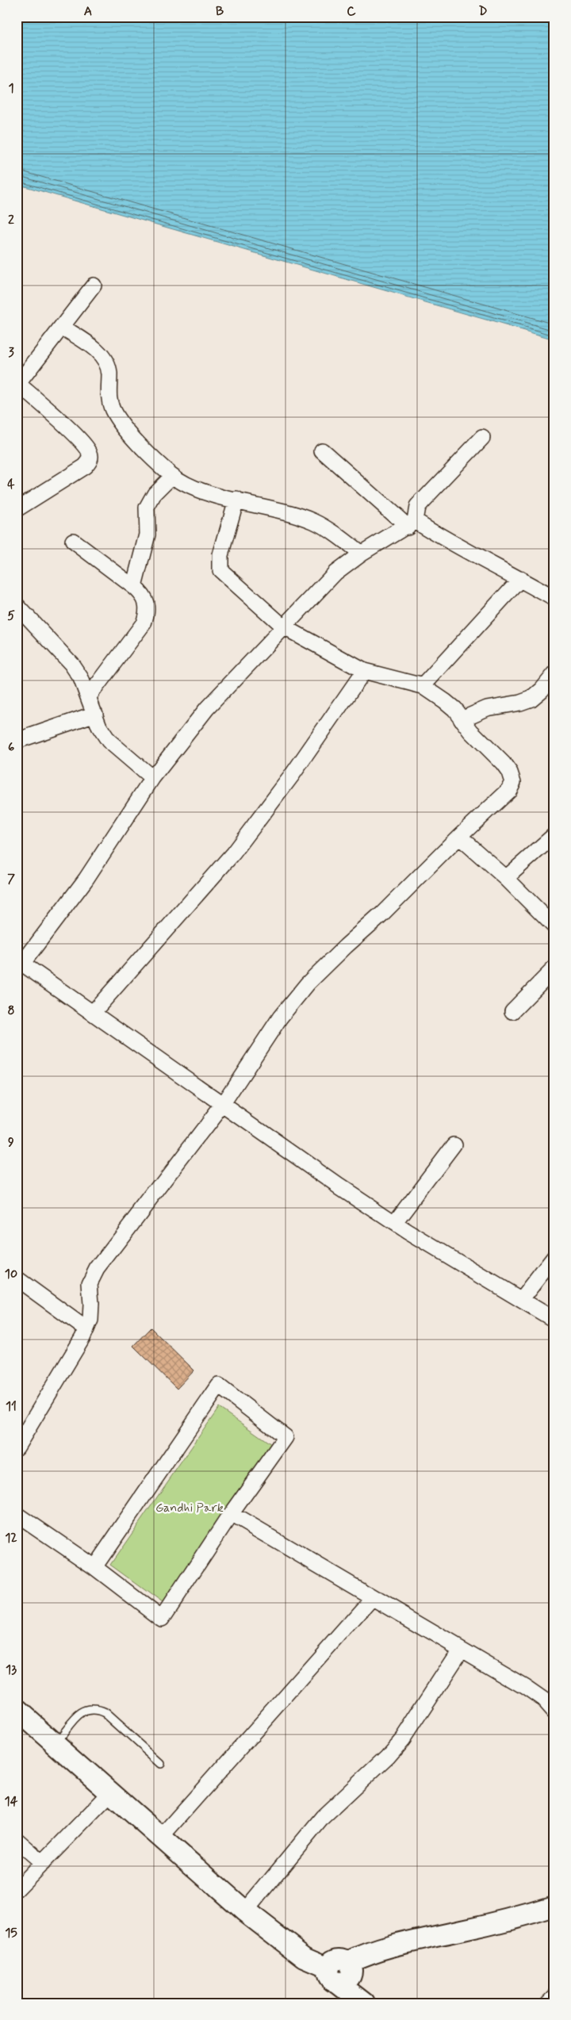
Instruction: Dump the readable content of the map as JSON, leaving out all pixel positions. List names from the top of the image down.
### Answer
{
  "parks": ["Gandhi Park"],
  "grid": {
    "columns": [
      "A",
      "B",
      "C",
      "D"
    ],
    "rows": [
      "1",
      "2",
      "3",
      "4",
      "5",
      "6",
      "7",
      "8",
      "9",
      "10",
      "11",
      "12",
      "13",
      "14",
      "15"
    ]
  }
}
